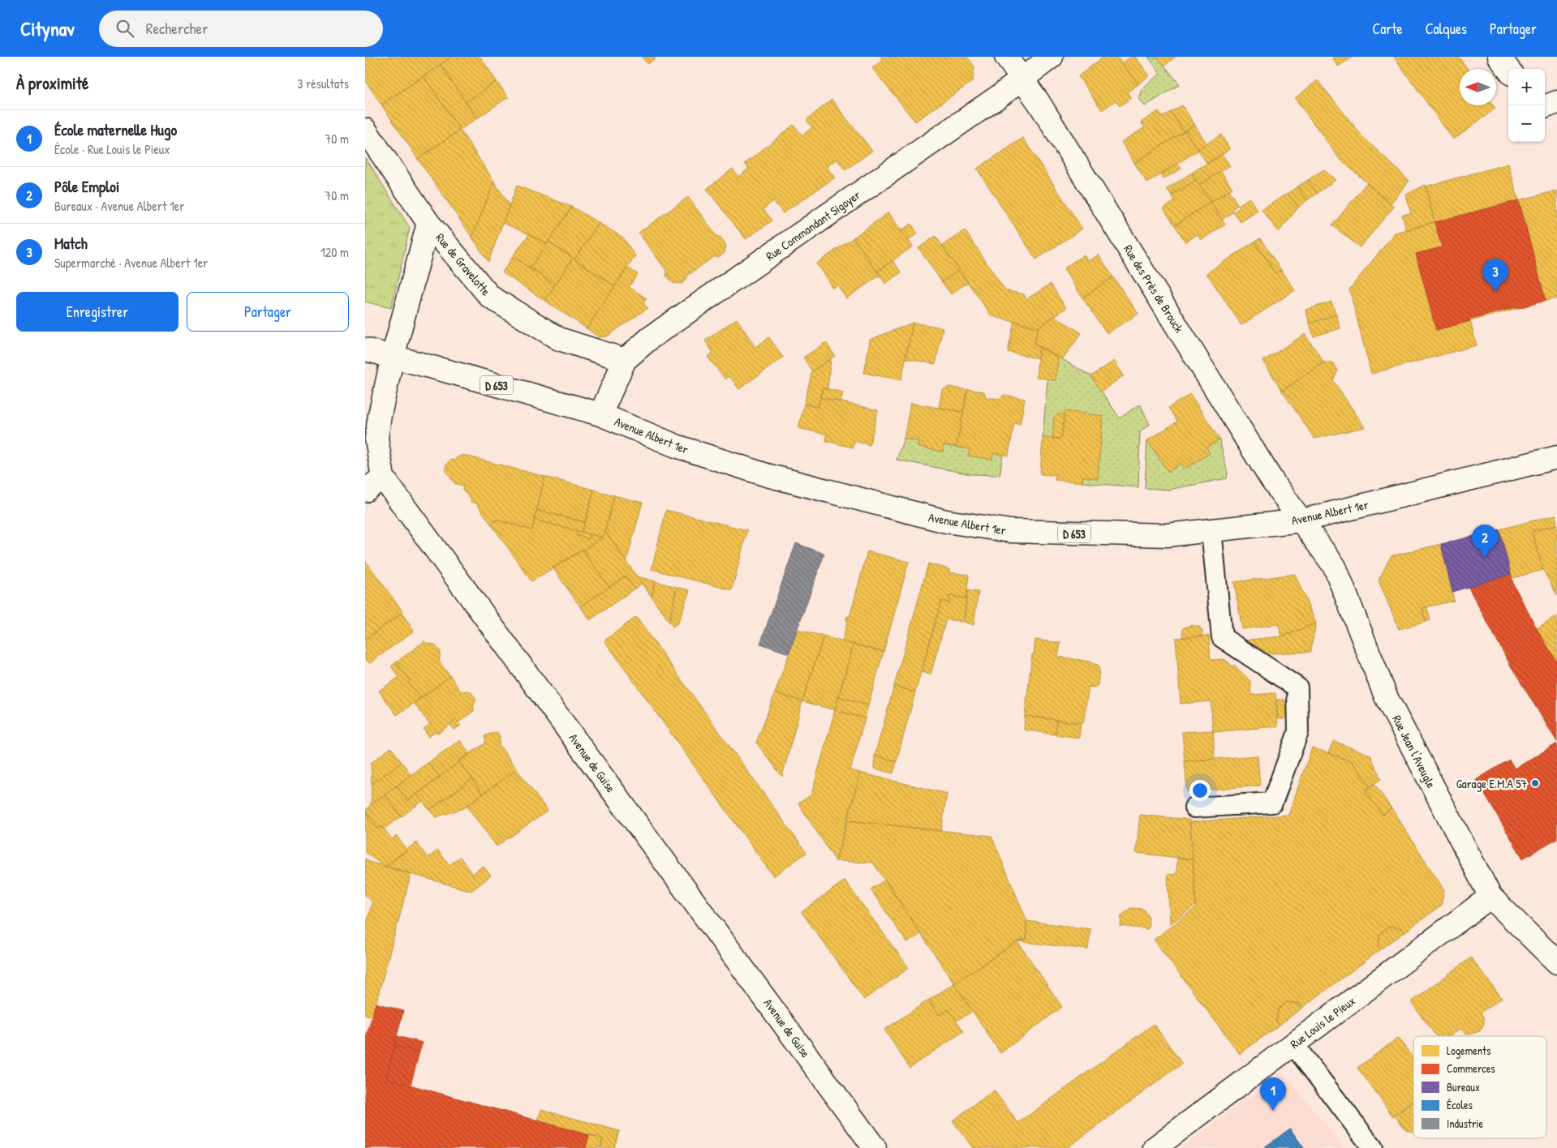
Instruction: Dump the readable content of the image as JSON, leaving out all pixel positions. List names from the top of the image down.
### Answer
{
  "streets": {
    "street": [
      "Rue Commandant Sigoyer",
      "Rue de Gravelotte",
      "Rue des Près de Brouck",
      "D 653",
      "Avenue Albert 1er",
      "Rue Jean l'Aveugle",
      "Avenue de Guise",
      "Rue Louis le Pieux"
    ]
  },
  "crossings": [
    ["Rue Commandant Sigoyer", "Rue de Gravelotte"],
    ["Rue Commandant Sigoyer", "Rue des Près de Brouck"],
    ["Rue Commandant Sigoyer", "Avenue Albert 1er"],
    ["Rue de Gravelotte", "Avenue de Guise"],
    ["Rue des Près de Brouck", "Avenue Albert 1er"],
    ["Rue des Près de Brouck", "Rue Jean l'Aveugle"],
    ["D 653", "Avenue Albert 1er"],
    ["D 653", "Avenue de Guise"],
    ["Avenue Albert 1er", "Rue Jean l'Aveugle"],
    ["Avenue Albert 1er", "Avenue de Guise"],
    ["Rue Jean l'Aveugle", "Rue Louis le Pieux"]
  ],
  "places": ["Garage E.M.A 57"],
  "legend": [
    "Logements",
    "Commerces",
    "Bureaux",
    "Écoles",
    "Industrie"
  ],
  "north": "left",
  "page": {
    "header": "Citynav",
    "search": "Rechercher",
    "nav": ["Carte", "Calques", "Partager"],
    "heading": ["À proximité", "3 résultats"],
    "map_buttons": ["+", "−"],
    "list": [
      {
        "mark": "1",
        "name": "École maternelle Hugo",
        "note": "École · Rue Louis le Pieux",
        "value": "70 m"
      },
      {
        "mark": "2",
        "name": "Pôle Emploi",
        "note": "Bureaux · Avenue Albert 1er",
        "value": "70 m"
      },
      {
        "mark": "3",
        "name": "Match",
        "note": "Supermarché · Avenue Albert 1er",
        "value": "120 m"
      }
    ],
    "pins": ["3", "2", "1"],
    "buttons": ["Enregistrer", "Partager"]
  }
}
